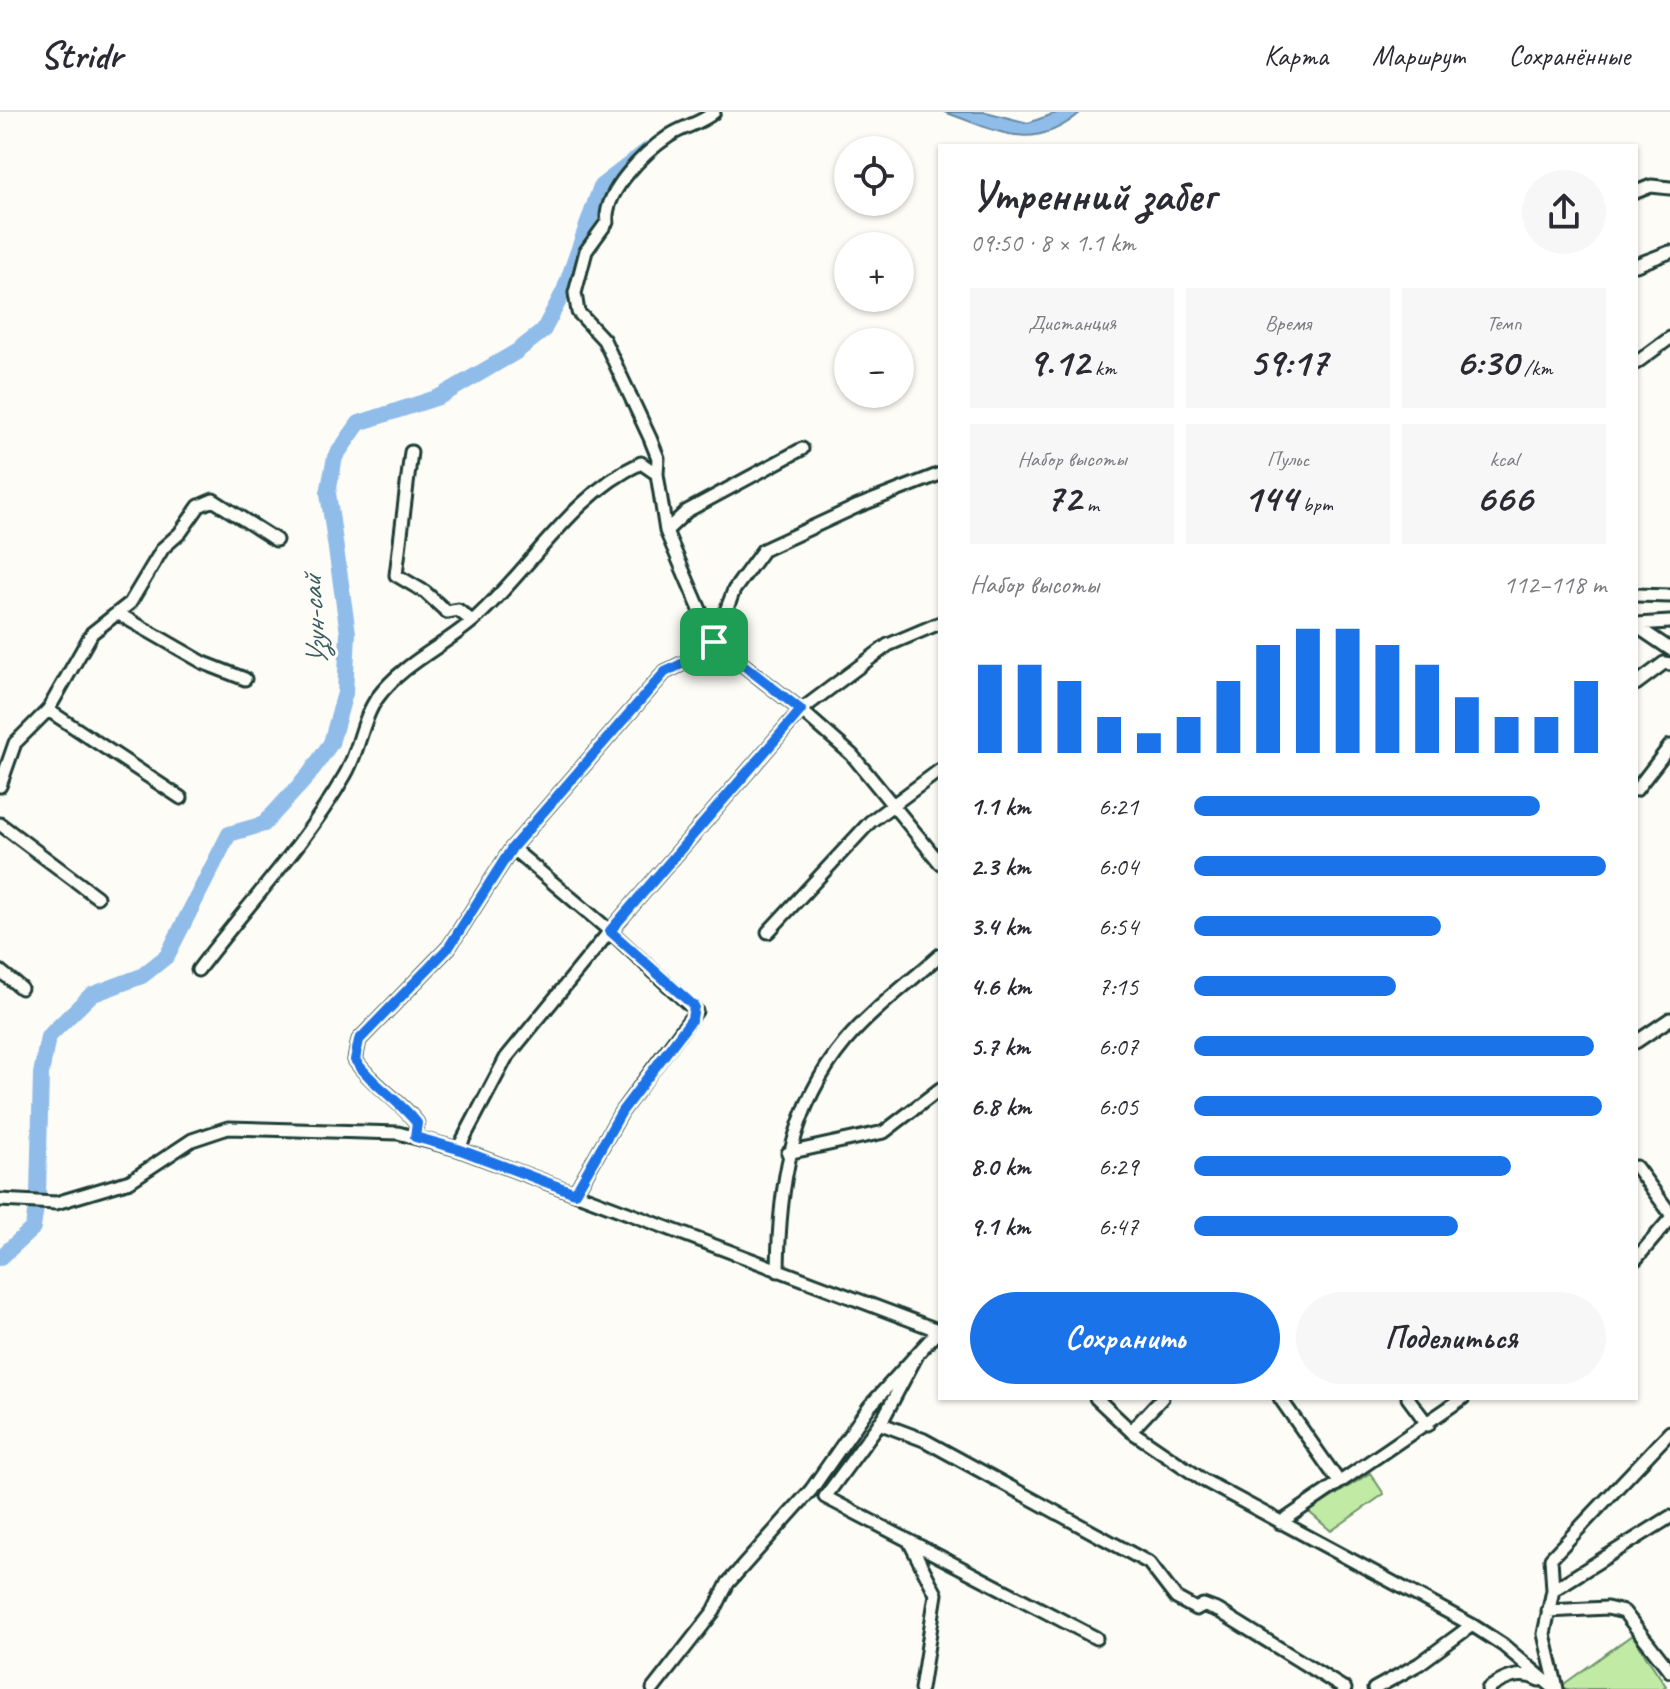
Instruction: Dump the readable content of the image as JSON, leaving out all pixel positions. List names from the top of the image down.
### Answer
{
  "water": ["Узун-сай"],
  "page": {
    "header": "Stridr",
    "nav": ["Карта", "Маршрут", "Сохранённые"],
    "map_buttons": ["+", "−"],
    "heading": ["Утренний забег", "09:50 · 8 × 1.1 km"],
    "stats": [
      ["Дистанция", "9.12 km"],
      ["Время", "59:17"],
      ["Темп", "6:30 /km"],
      ["Набор высоты", "72 m"],
      ["Пульс", "144 bpm"],
      ["kcal", "666"]
    ],
    "chart": ["Набор высоты", "112–118 m"],
    "list": [
      {
        "name": "1.1 km",
        "note": "6:21"
      },
      {
        "name": "2.3 km",
        "note": "6:04"
      },
      {
        "name": "3.4 km",
        "note": "6:54"
      },
      {
        "name": "4.6 km",
        "note": "7:15"
      },
      {
        "name": "5.7 km",
        "note": "6:07"
      },
      {
        "name": "6.8 km",
        "note": "6:05"
      },
      {
        "name": "8.0 km",
        "note": "6:29"
      },
      {
        "name": "9.1 km",
        "note": "6:47"
      }
    ],
    "buttons": ["Сохранить", "Поделиться"]
  }
}
